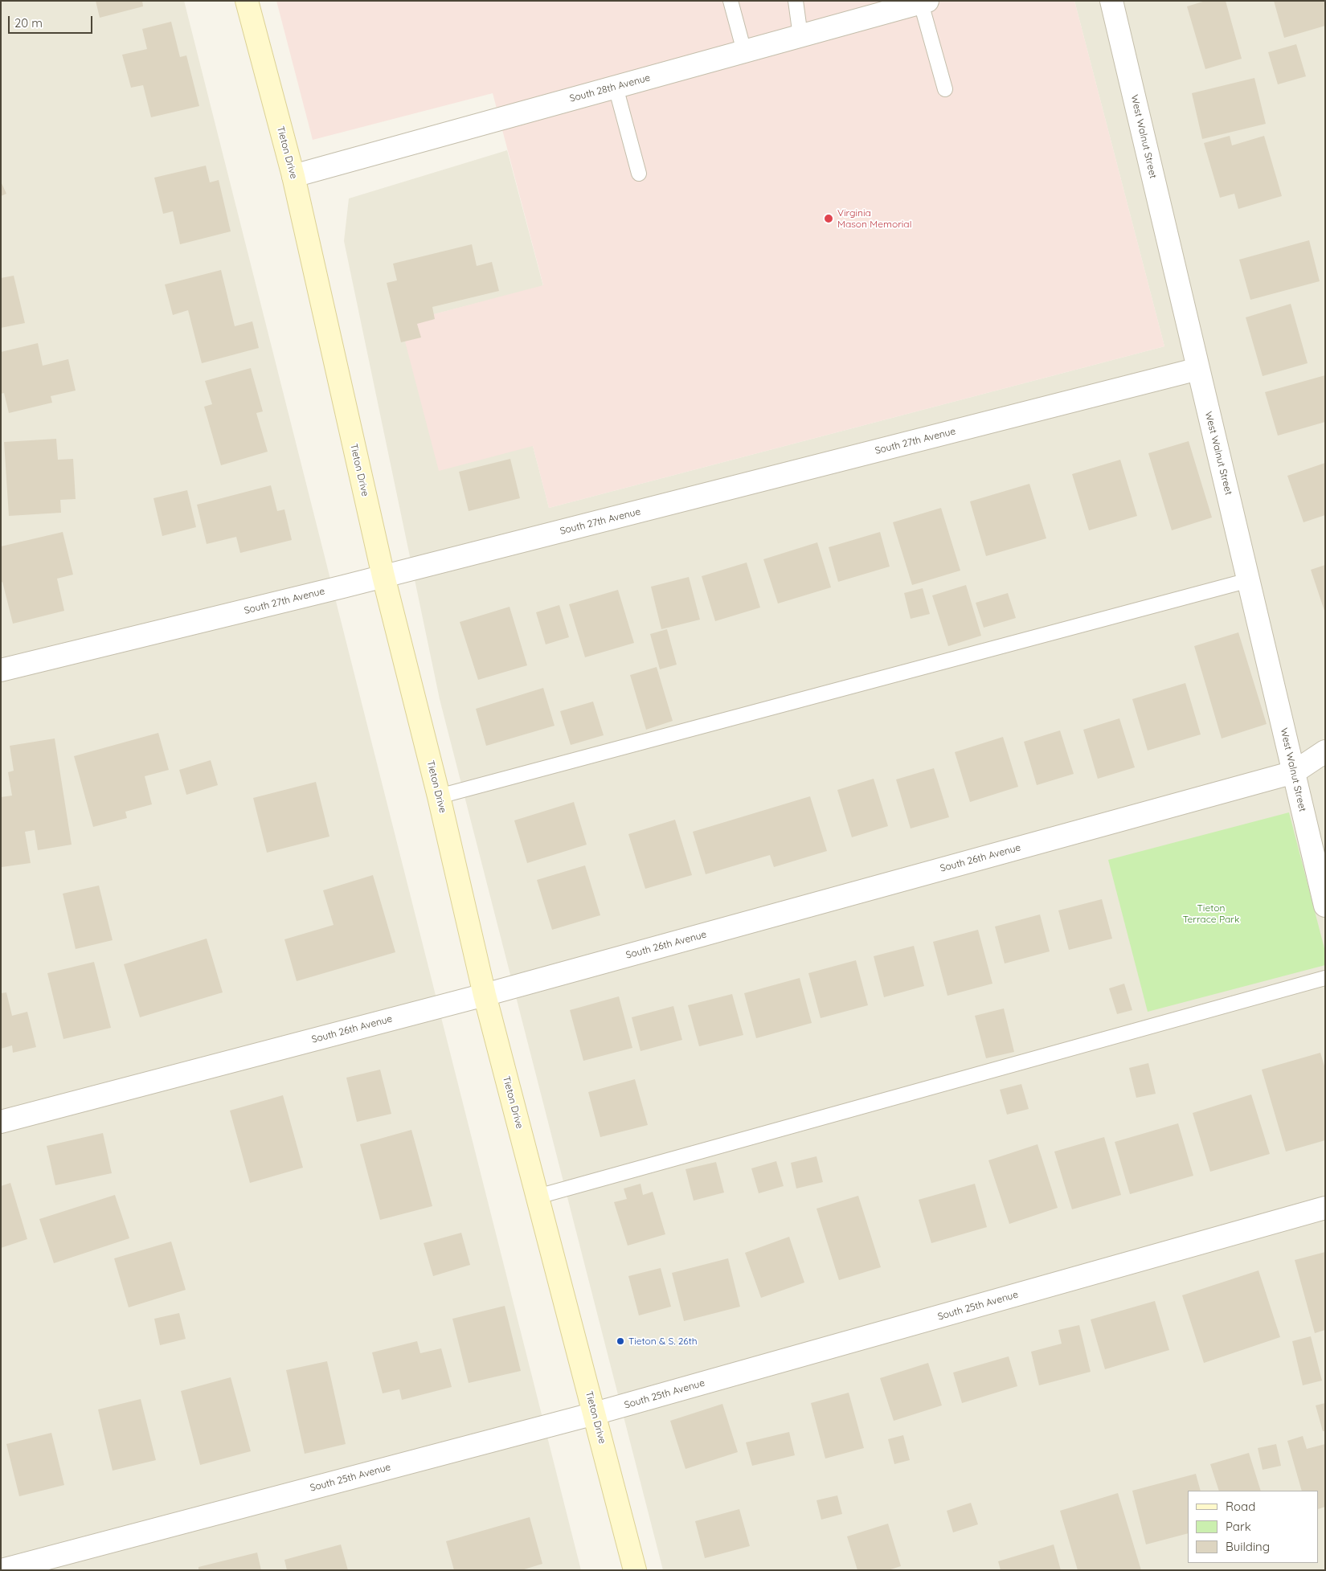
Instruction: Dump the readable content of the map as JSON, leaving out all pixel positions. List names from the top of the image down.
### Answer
{
  "streets": {
    "main road": ["Tieton Drive"],
    "street": [
      "South 28th Avenue",
      "West Walnut Street",
      "South 27th Avenue",
      "South 26th Avenue",
      "South 25th Avenue"
    ]
  },
  "crossings": [
    ["South 28th Avenue", "Tieton Drive"],
    ["West Walnut Street", "South 27th Avenue"],
    ["West Walnut Street", "South 26th Avenue"],
    ["Tieton Drive", "South 27th Avenue"],
    ["Tieton Drive", "South 26th Avenue"],
    ["Tieton Drive", "South 25th Avenue"]
  ],
  "parks": ["Tieton Terrace Park"],
  "places": ["Virginia Mason Memorial", "Tieton & S. 26th"],
  "legend": ["Road", "Park", "Building"],
  "scale_bar": "20 m"
}
